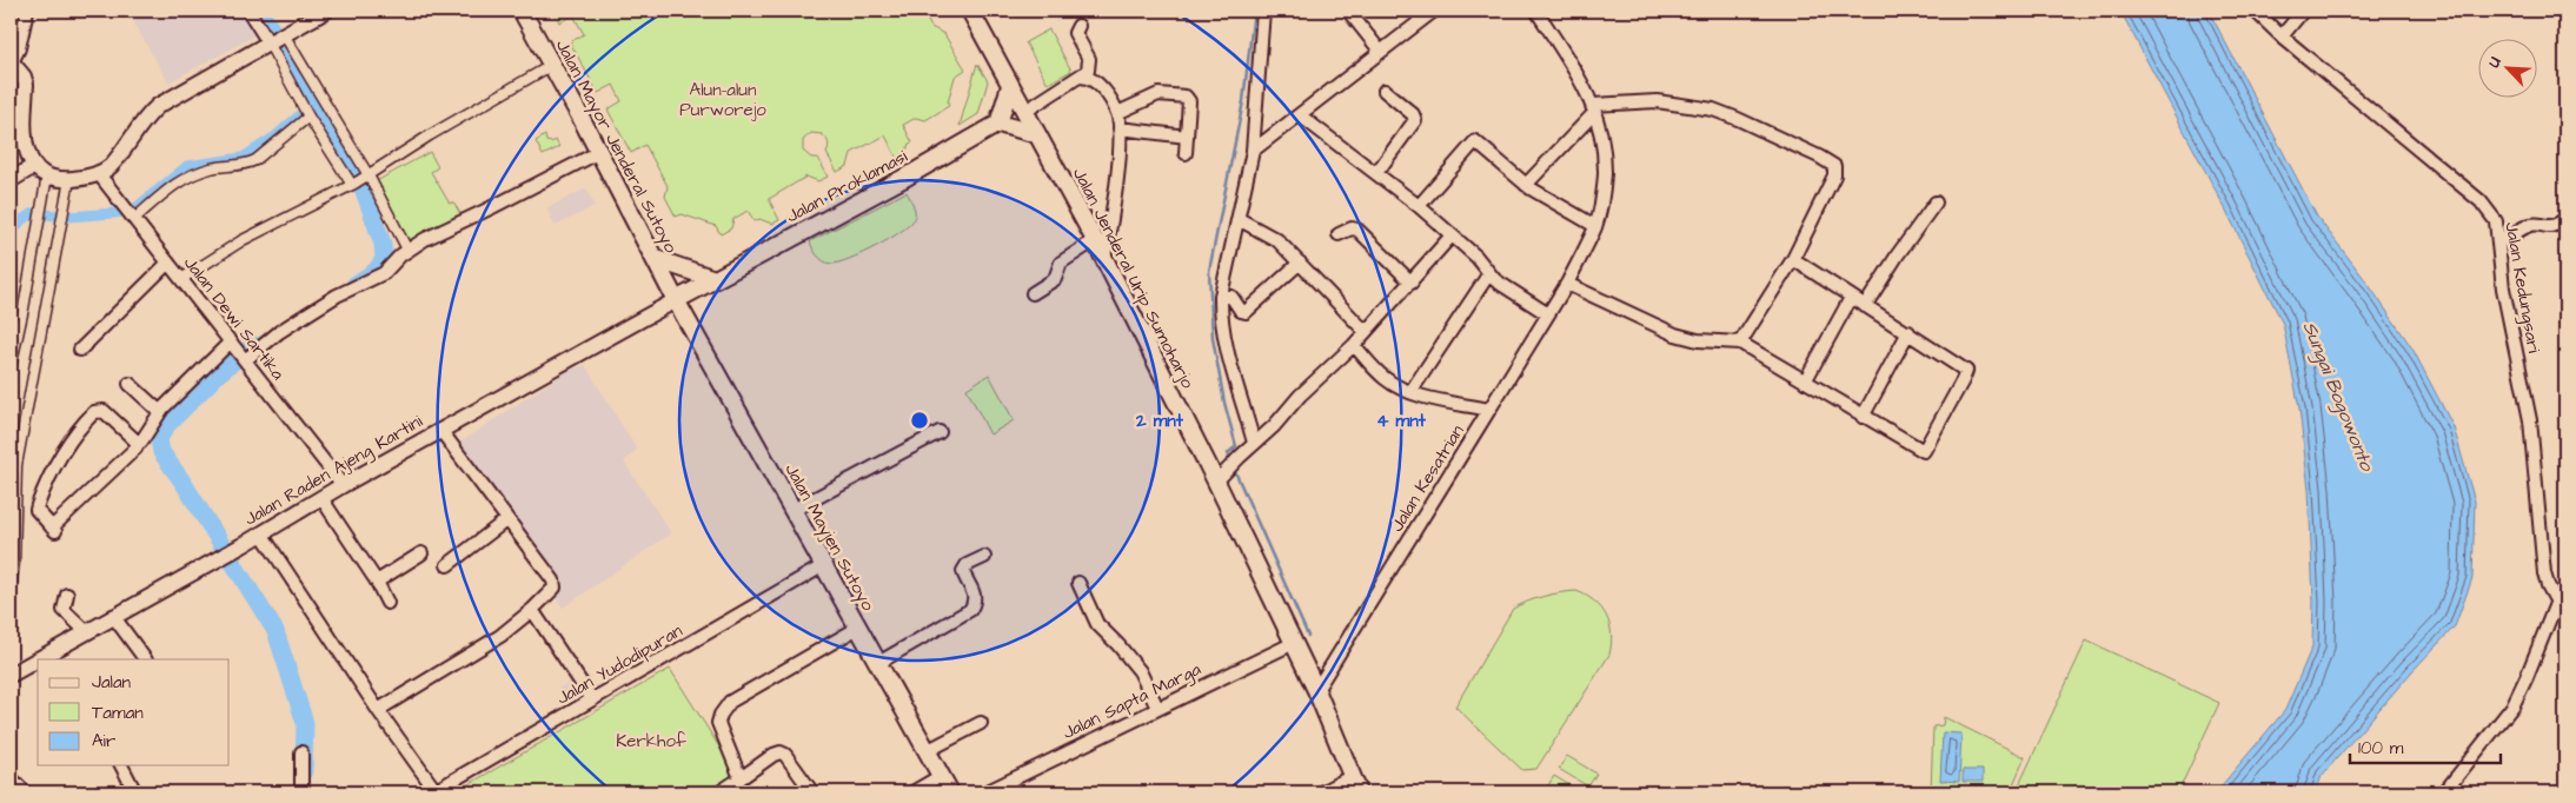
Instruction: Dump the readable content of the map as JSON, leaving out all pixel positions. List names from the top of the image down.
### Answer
{
  "streets": {
    "main road": [
      "Jalan Mayor Jenderal Sutoyo",
      "Jalan Proklamasi",
      "Jalan Jenderal Urip Sumoharjo",
      "Jalan Mayjen Sutoyo"
    ],
    "street": [
      "Jalan Kedungsari",
      "Jalan Dewi Sartika",
      "Jalan Raden Ajeng Kartini",
      "Jalan Kesatrian",
      "Jalan Yudodipuran",
      "Jalan Sapta Marga"
    ]
  },
  "crossings": [
    ["Jalan Mayor Jenderal Sutoyo", "Jalan Proklamasi"],
    ["Jalan Mayor Jenderal Sutoyo", "Jalan Raden Ajeng Kartini"],
    ["Jalan Mayor Jenderal Sutoyo", "Jalan Mayjen Sutoyo"],
    ["Jalan Proklamasi", "Jalan Raden Ajeng Kartini"],
    ["Jalan Proklamasi", "Jalan Mayjen Sutoyo"],
    ["Jalan Jenderal Urip Sumoharjo", "Jalan Kesatrian"],
    ["Jalan Jenderal Urip Sumoharjo", "Jalan Sapta Marga"],
    ["Jalan Dewi Sartika", "Jalan Raden Ajeng Kartini"],
    ["Jalan Raden Ajeng Kartini", "Jalan Mayjen Sutoyo"],
    ["Jalan Mayjen Sutoyo", "Jalan Yudodipuran"]
  ],
  "water": ["Sungai Bogowonto"],
  "parks": ["Alun-alun Purworejo", "Kerkhof"],
  "legend": ["Jalan", "Taman", "Air"],
  "scale_bar": "100 m",
  "north": "top left",
  "rings": ["2 mnt", "4 mnt"]
}
